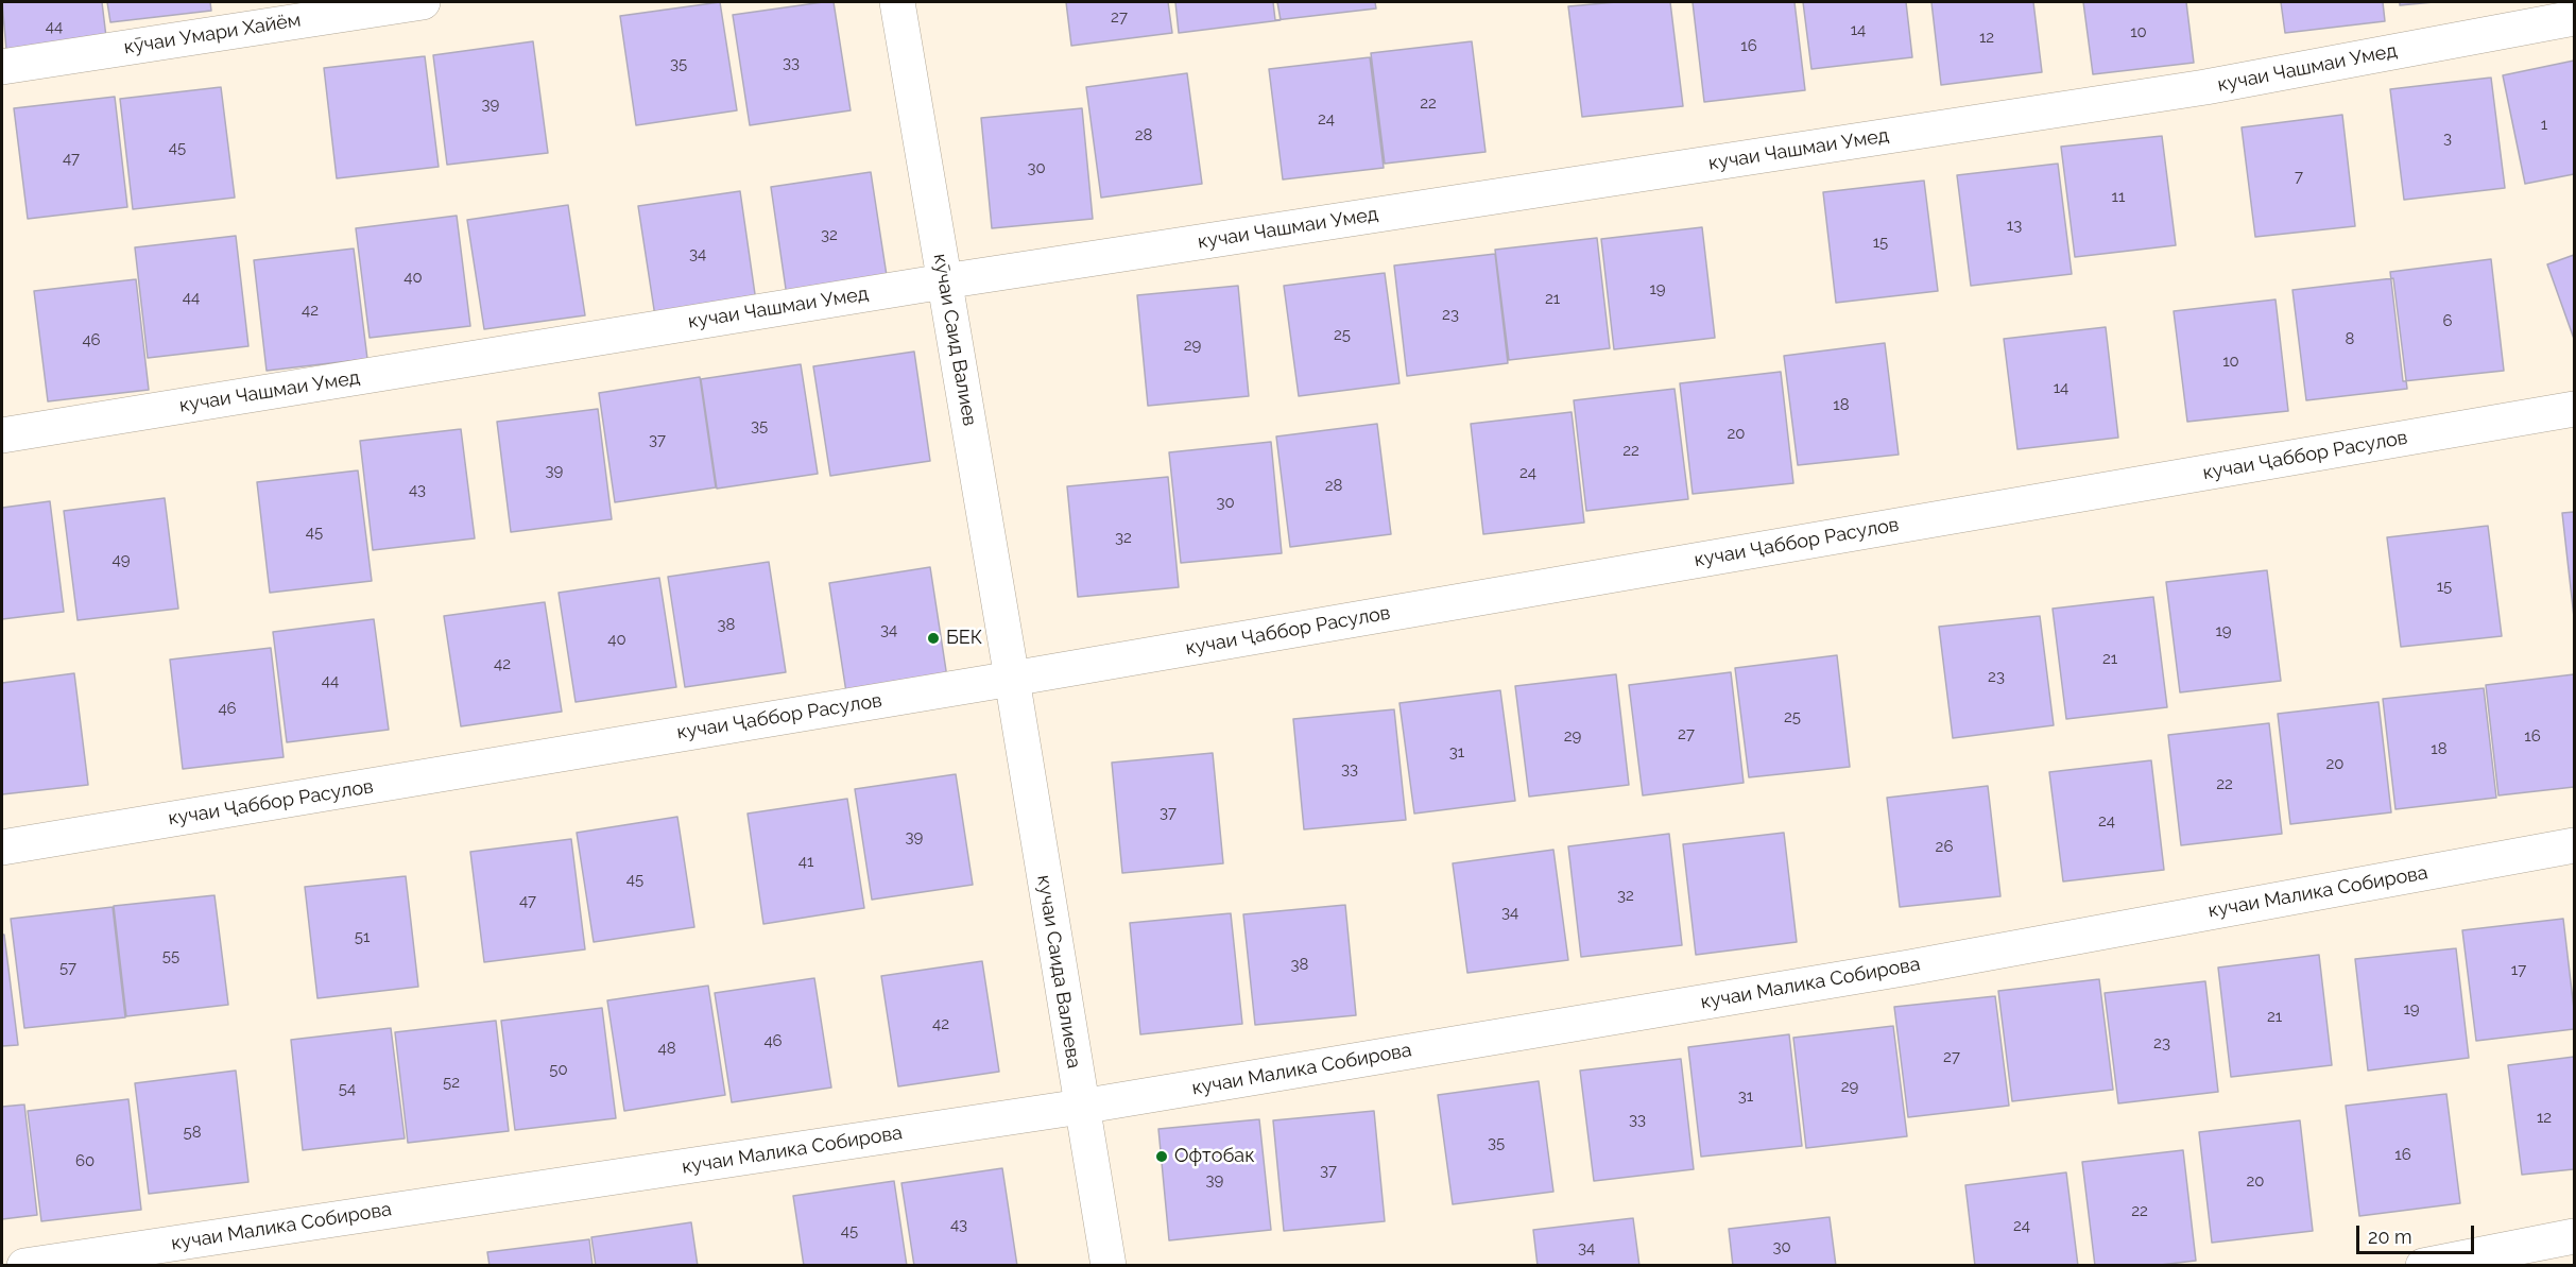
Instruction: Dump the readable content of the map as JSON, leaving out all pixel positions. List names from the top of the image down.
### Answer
{
  "streets": {
    "street": [
      "кӯчаи Умари Хайём",
      "кучаи Чашмаи Умед",
      "кӯчаи Саид Валиев",
      "кучаи Ҷаббор Расулов",
      "кучаи Малика Собирова",
      "кучаи Саида Валиева"
    ]
  },
  "crossings": [
    ["кучаи Чашмаи Умед", "кӯчаи Саид Валиев"],
    ["кӯчаи Саид Валиев", "кучаи Ҷаббор Расулов"],
    ["кӯчаи Саид Валиев", "кучаи Саида Валиева"],
    ["кучаи Ҷаббор Расулов", "кучаи Саида Валиева"],
    ["кучаи Малика Собирова", "кучаи Саида Валиева"]
  ],
  "places": ["БЕК", "Офтобак"],
  "house_numbers": [
    "27",
    "44",
    "14",
    "10",
    "12",
    "16",
    "33",
    "35",
    "22",
    "39",
    "24",
    "1",
    "28",
    "3",
    "45",
    "47",
    "30",
    "7",
    "11",
    "13",
    "32",
    "15",
    "34",
    "40",
    "19",
    "44",
    "21",
    "42",
    "23",
    "6",
    "25",
    "8",
    "46",
    "29",
    "10",
    "14",
    "18",
    "35",
    "20",
    "37",
    "22",
    "39",
    "24",
    "28",
    "43",
    "30",
    "45",
    "32",
    "49",
    "15",
    "38",
    "34",
    "19",
    "40",
    "21",
    "42",
    "23",
    "44",
    "46",
    "25",
    "27",
    "29",
    "16",
    "18",
    "31",
    "20",
    "33",
    "22",
    "37",
    "24",
    "39",
    "26",
    "41",
    "45",
    "32",
    "47",
    "34",
    "51",
    "55",
    "38",
    "57",
    "17",
    "19",
    "21",
    "42",
    "46",
    "23",
    "48",
    "27",
    "50",
    "52",
    "29",
    "54",
    "31",
    "12",
    "33",
    "58",
    "35",
    "16",
    "60",
    "37",
    "39",
    "20",
    "22",
    "43",
    "24",
    "45",
    "30",
    "34"
  ],
  "scale_bar": "20 m"
}
